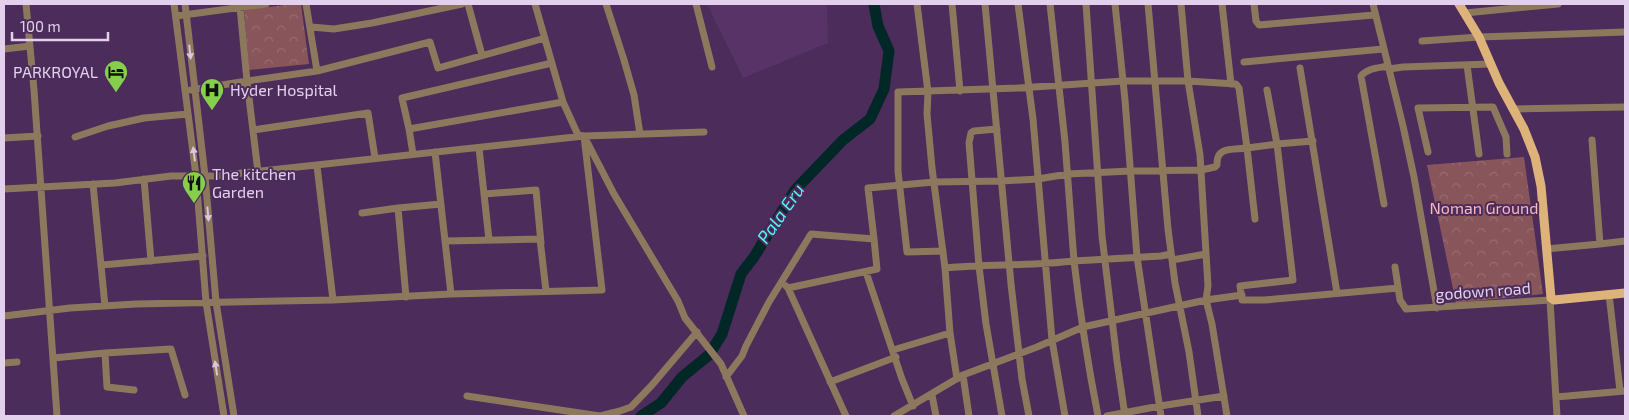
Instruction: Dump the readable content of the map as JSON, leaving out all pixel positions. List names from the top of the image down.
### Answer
{
  "streets": {
    "street": ["godown road"]
  },
  "water": ["Pala Eru"],
  "parks": ["Noman Ground"],
  "places": {
    "hotel": ["PARKROYAL"],
    "hospital": ["Hyder Hospital"],
    "restaurant": ["The kitchen Garden"]
  },
  "scale_bar": "100 m"
}
